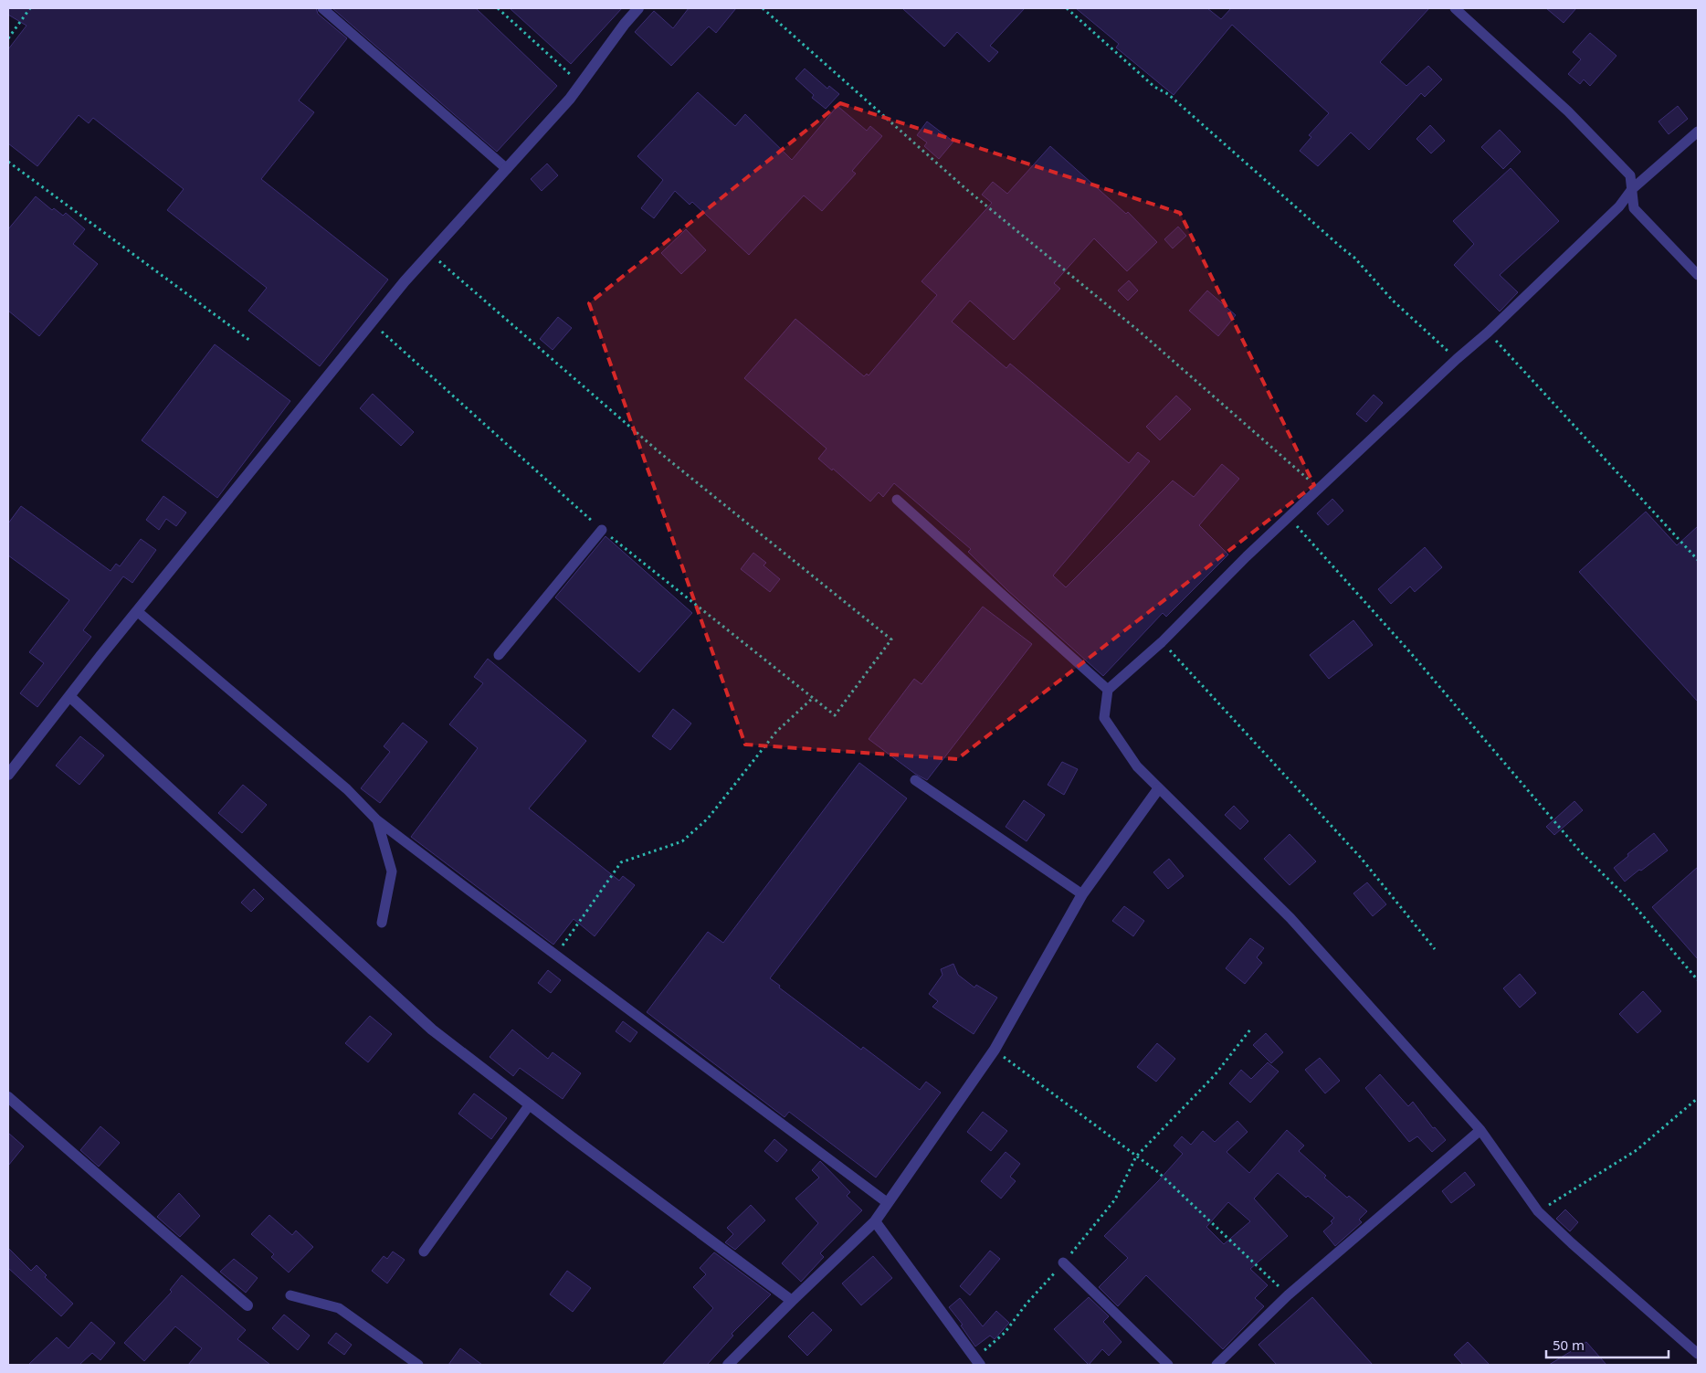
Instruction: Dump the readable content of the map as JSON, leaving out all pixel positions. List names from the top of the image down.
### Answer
{
  "scale_bar": "50 m"
}
